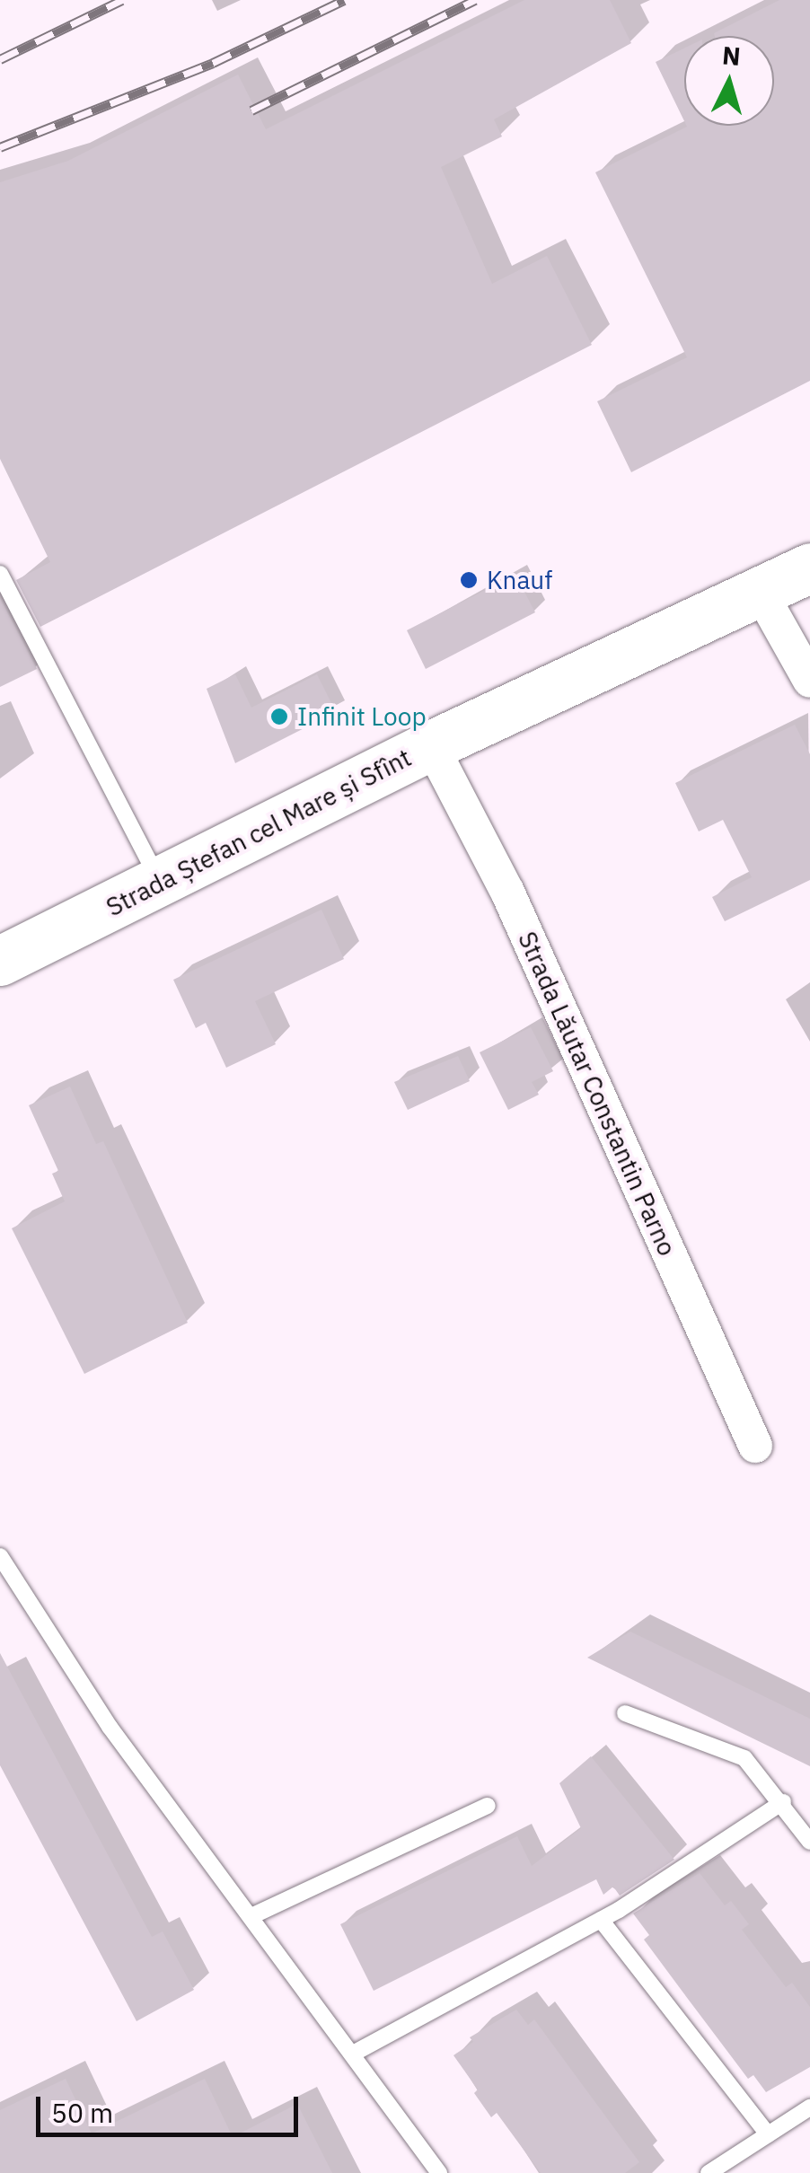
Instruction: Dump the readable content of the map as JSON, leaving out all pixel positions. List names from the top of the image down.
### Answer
{
  "streets": {
    "main road": ["Strada Ștefan cel Mare și Sfînt"],
    "street": ["Strada Lăutar Constantin Parno"]
  },
  "crossings": [
    ["Strada Ștefan cel Mare și Sfînt", "Strada Lăutar Constantin Parno"]
  ],
  "places": ["Knauf", "Infinit Loop"],
  "scale_bar": "50 m",
  "north": "top"
}
